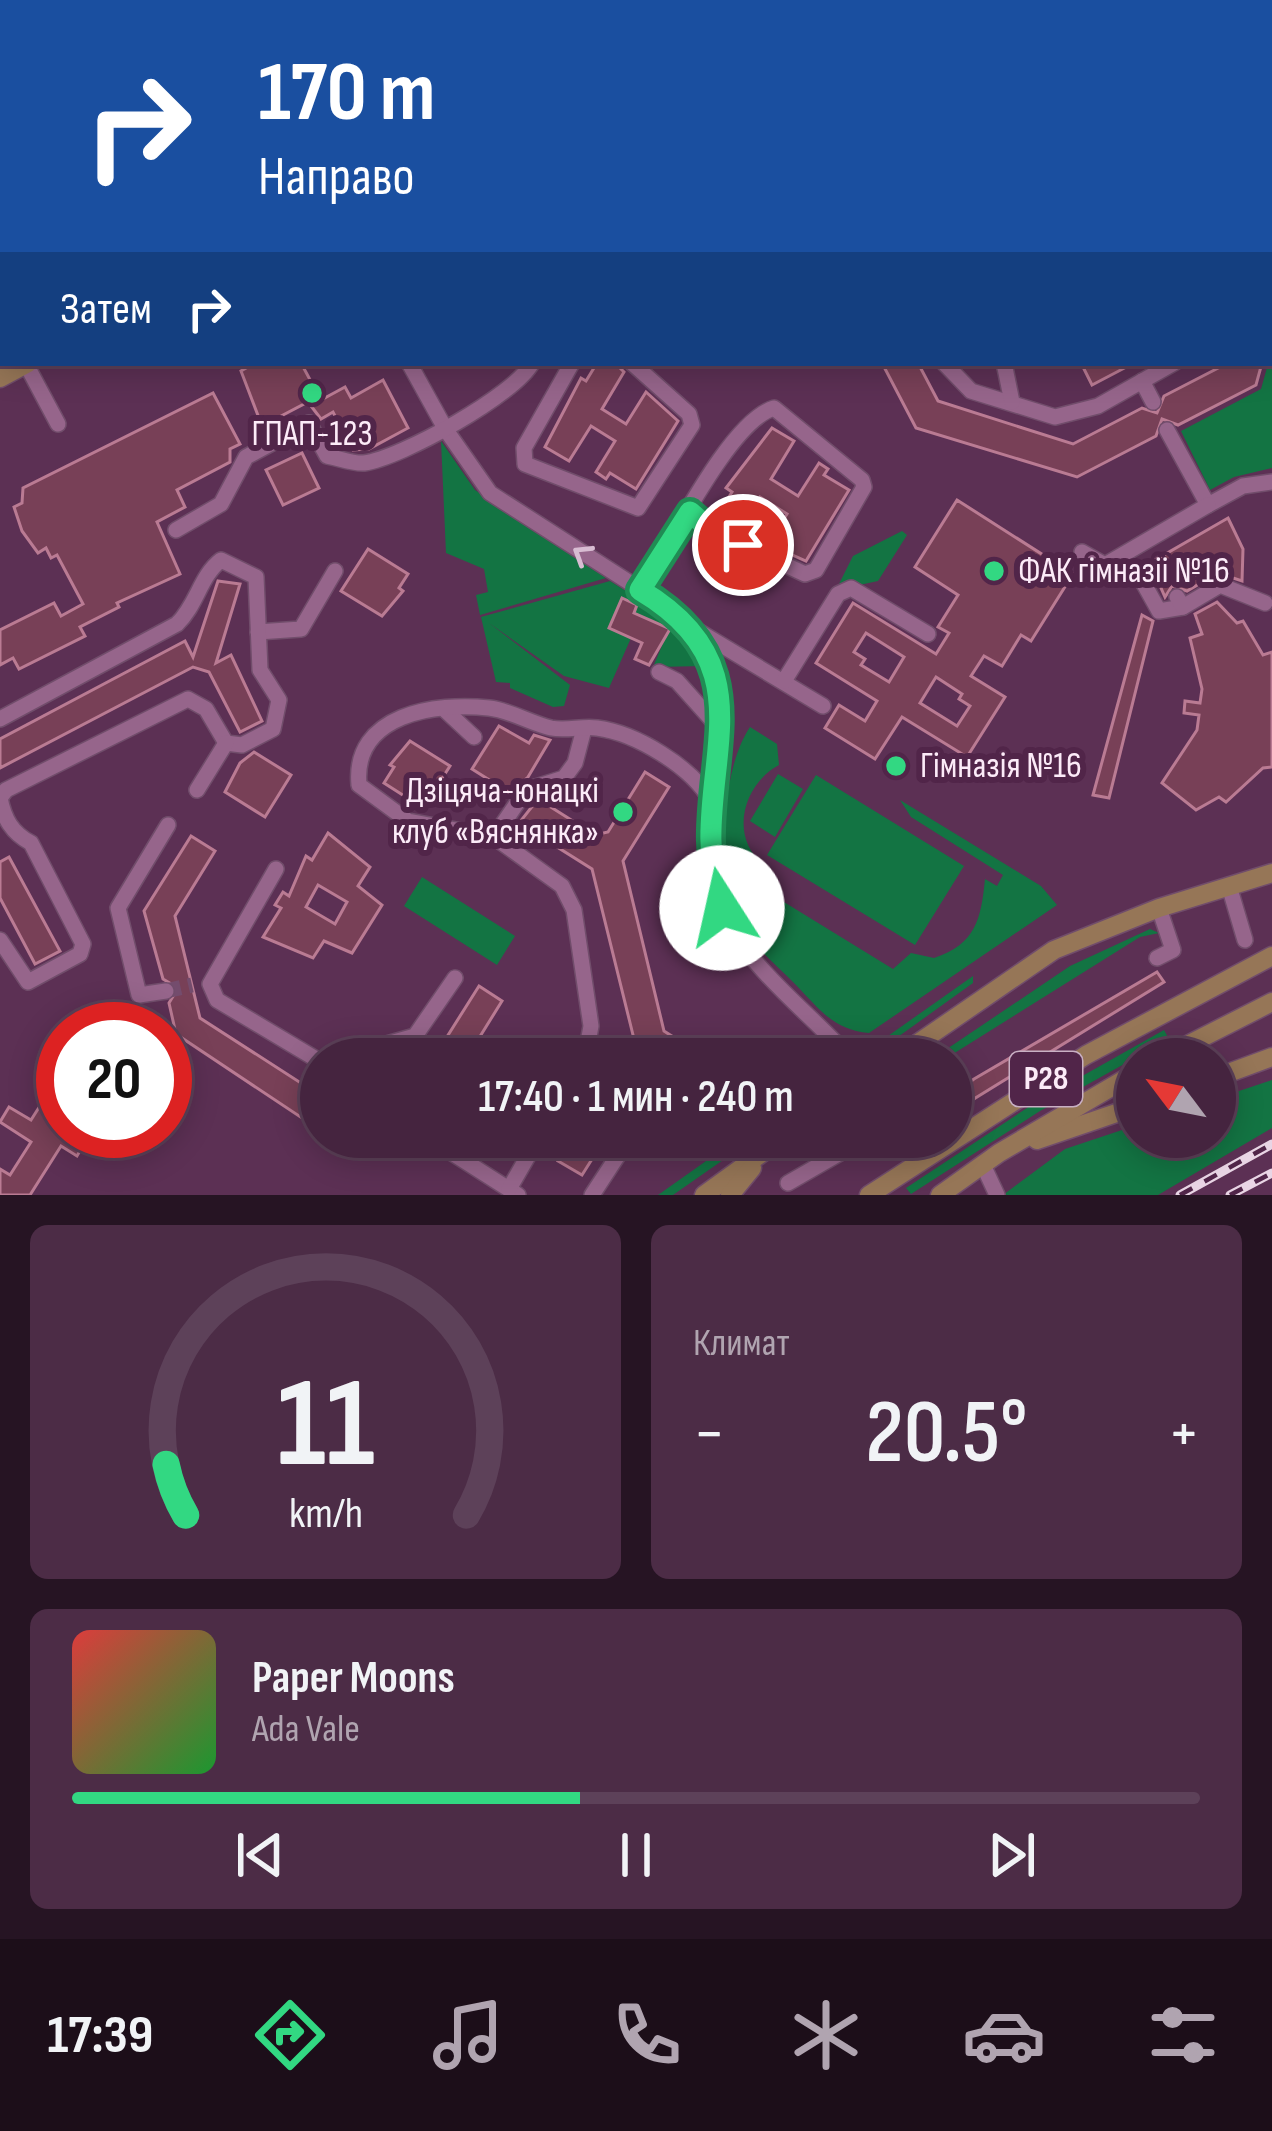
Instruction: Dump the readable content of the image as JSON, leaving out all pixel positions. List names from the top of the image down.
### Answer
{
  "streets": {
    "main road": ["Р28"]
  },
  "places": [
    "ГПАП-123",
    "ФАК гімназіі №16",
    "Гімназія №16",
    "Дзіцяча-юнацкі клуб «Вяснянка»"
  ],
  "north": "top left",
  "page": {
    "turn": ["170 m", "Направо"],
    "then": "Затем",
    "limit": "20",
    "trip": "17:40 · 1 мин · 240 m",
    "tile": "Климат",
    "heat": ["−", "20.5°", "+"],
    "song": ["Paper Moons", "Ada Vale"],
    "tabs": "17:39",
    "gauge": ["11", "km/h"]
  }
}
